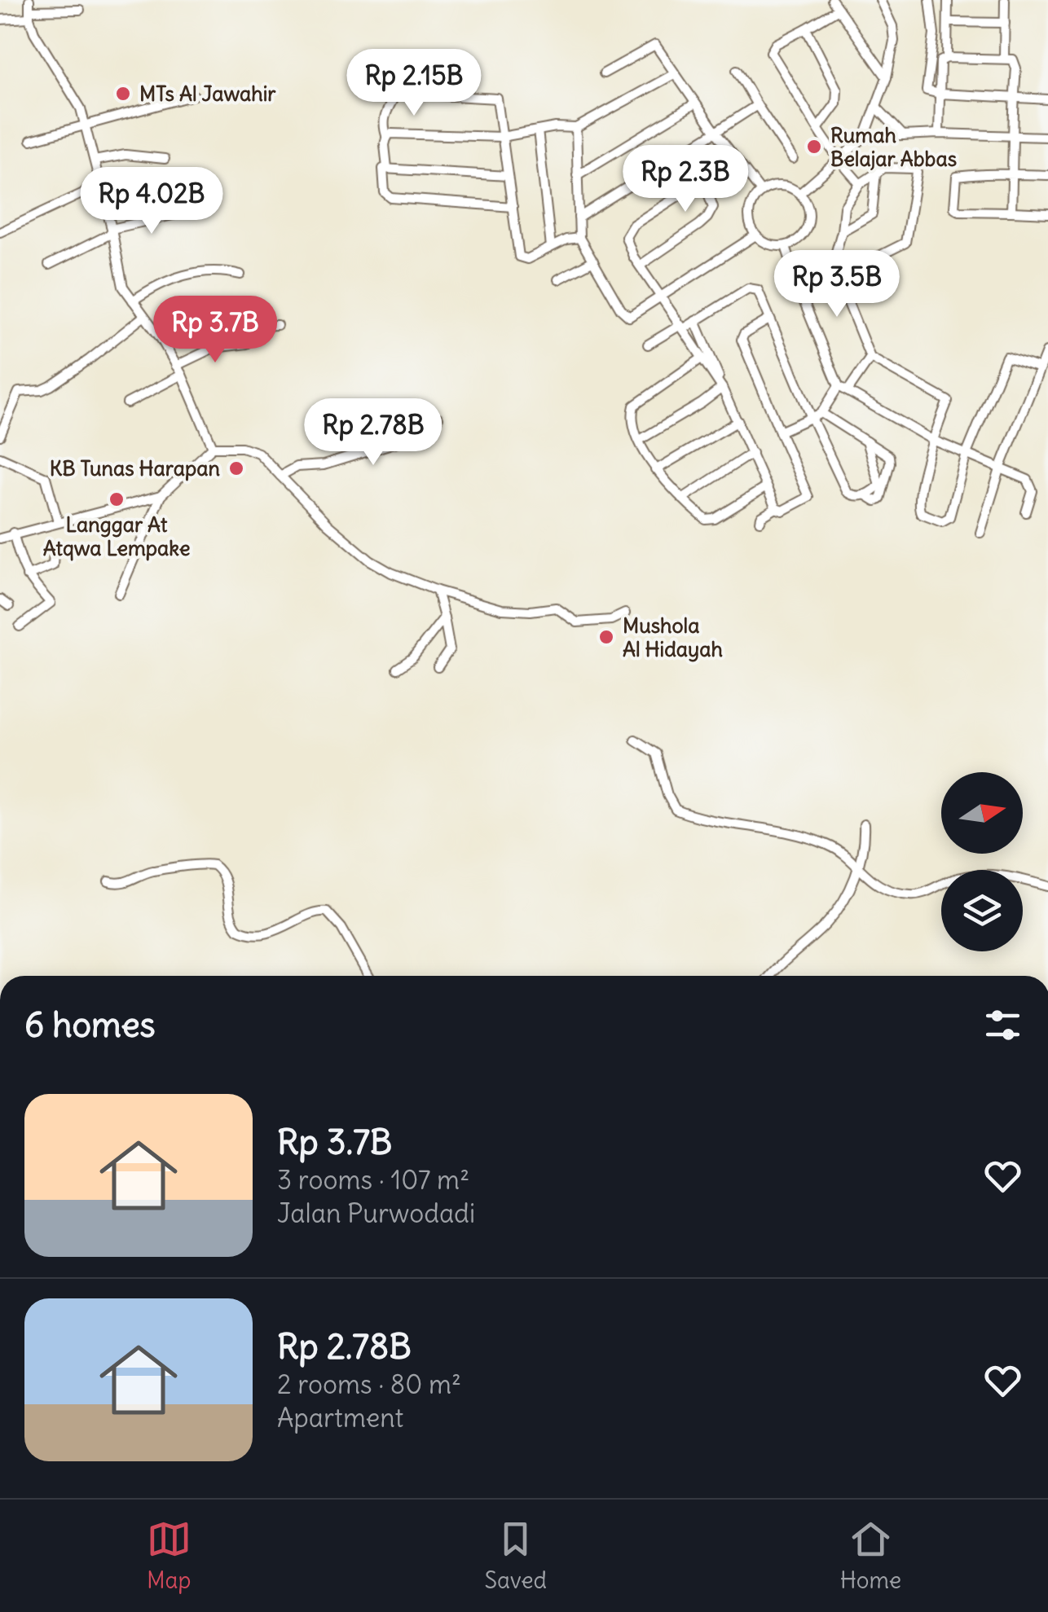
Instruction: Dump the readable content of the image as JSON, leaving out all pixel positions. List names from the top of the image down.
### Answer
{
  "places": [
    "MTs Al Jawahir",
    "Rumah Belajar Abbas",
    "KB Tunas Harapan",
    "Langgar At Atqwa Lempake",
    "Mushola Al Hidayah"
  ],
  "north": "right",
  "page": {
    "price": [
      "Rp 2.15B",
      "Rp 2.3B",
      "Rp 4.02B",
      "Rp 3.5B",
      "Rp 3.7B",
      "Rp 2.78B"
    ],
    "heading": "6 homes",
    "list": [
      {
        "name": "Rp 3.7B",
        "note": "3 rooms · 107 m² · Jalan Purwodadi"
      },
      {
        "name": "Rp 2.78B",
        "note": "2 rooms · 80 m² · Apartment"
      }
    ],
    "tabs": ["Map", "Saved", "Home"]
  }
}
